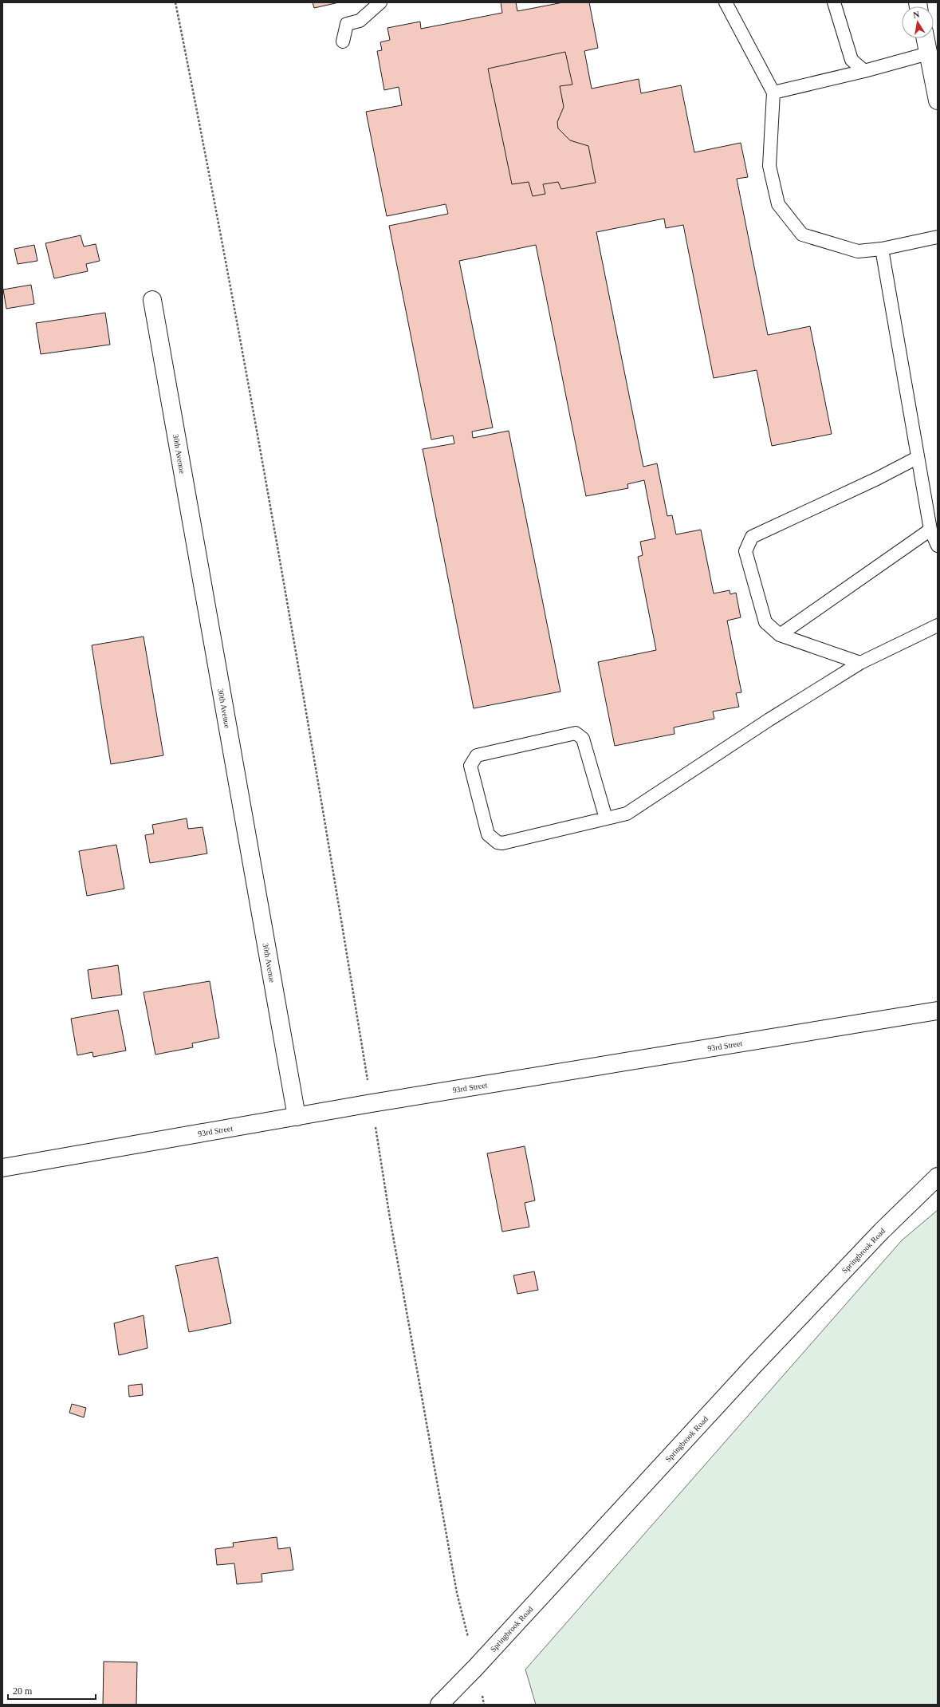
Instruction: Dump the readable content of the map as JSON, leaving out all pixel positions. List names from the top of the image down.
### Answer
{
  "streets": {
    "street": ["30th Avenue", "93rd Street", "Springbrook Road"]
  },
  "crossings": [
    ["30th Avenue", "93rd Street"]
  ],
  "scale_bar": "20 m",
  "north": "top"
}
